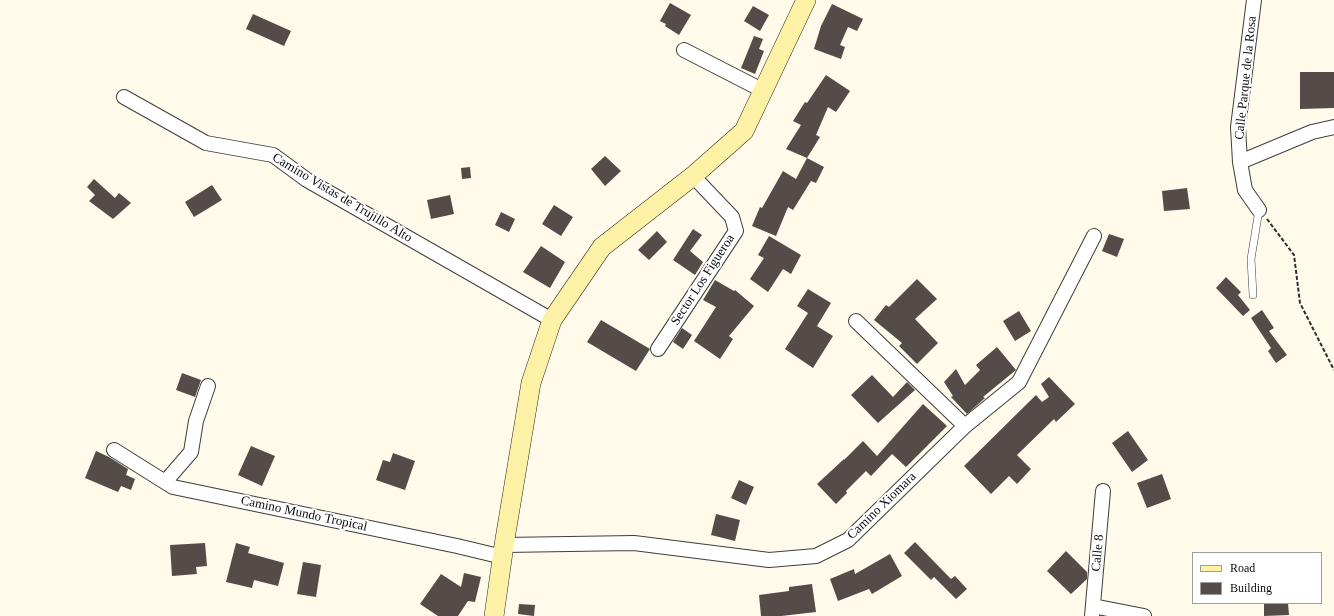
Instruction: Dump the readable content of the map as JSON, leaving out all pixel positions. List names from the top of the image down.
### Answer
{
  "streets": {
    "street": [
      "Calle Parque de la Rosa",
      "Camino Vistas de Trujillo Alto",
      "Sector Los Figueroa",
      "Camino Xiomara",
      "Camino Mundo Tropical",
      "Calle 8"
    ]
  },
  "crossings": [
    ["Camino Xiomara", "Camino Mundo Tropical"]
  ],
  "legend": ["Road", "Building"]
}
